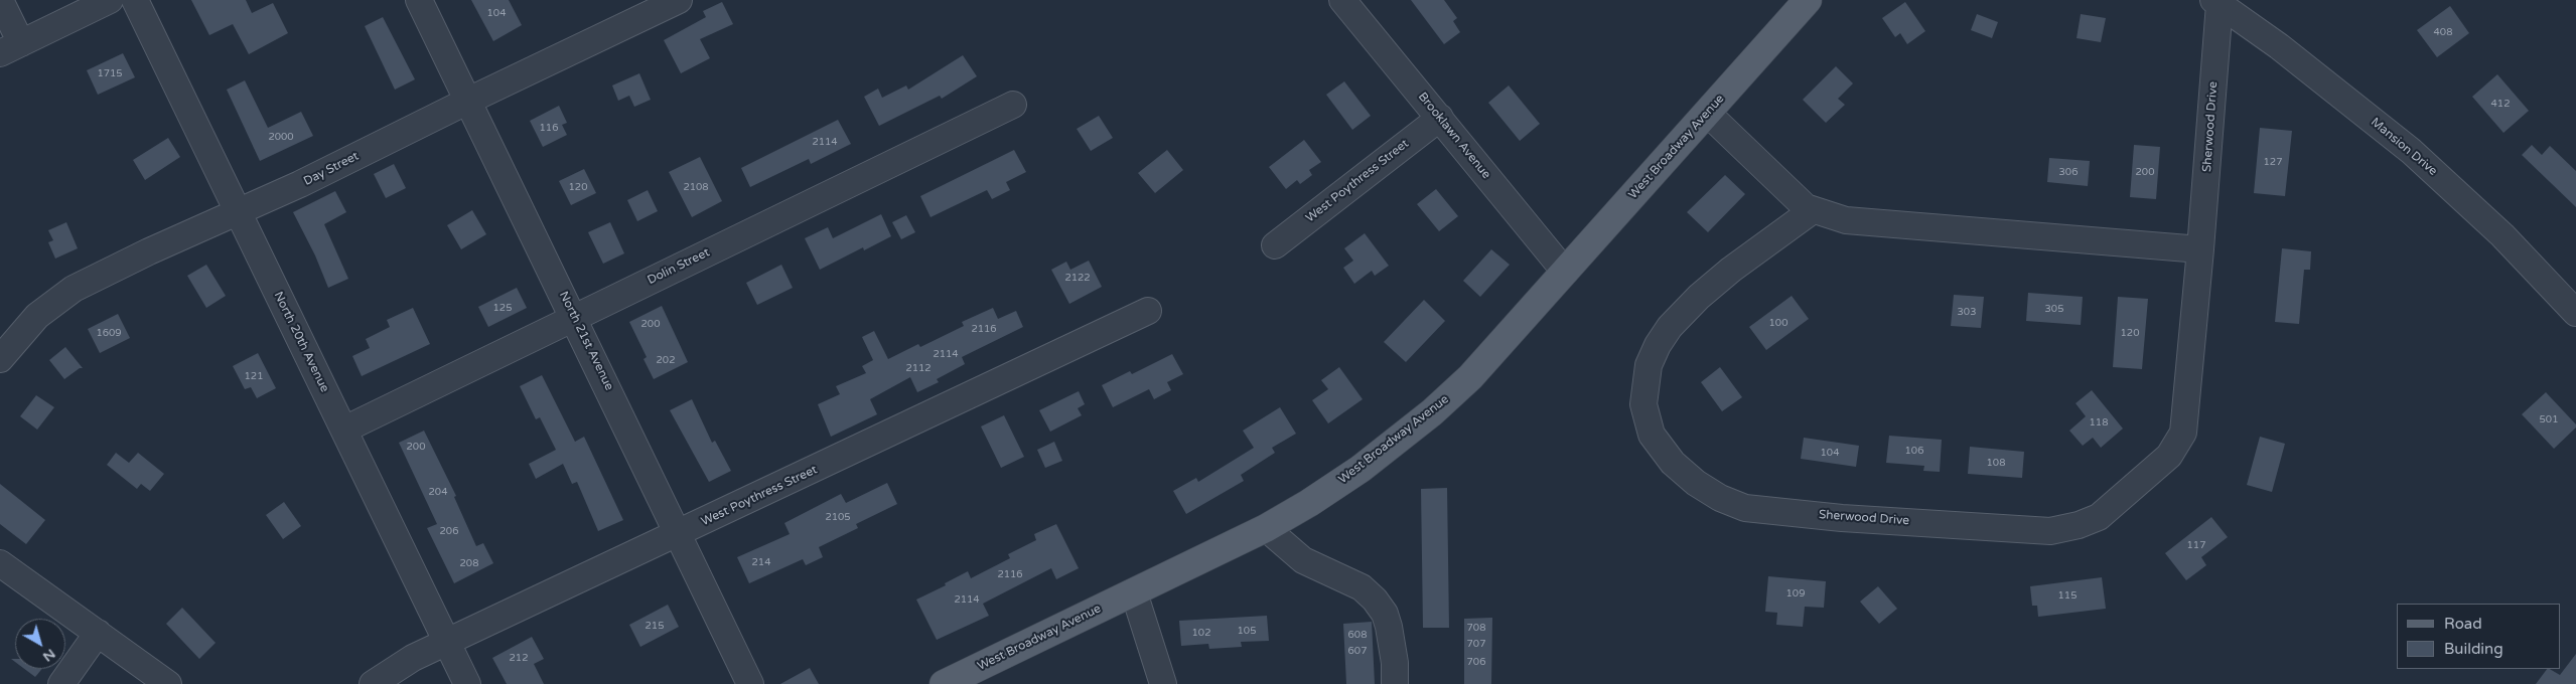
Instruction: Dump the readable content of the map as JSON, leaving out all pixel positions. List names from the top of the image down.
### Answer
{
  "streets": {
    "main road": ["West Broadway Avenue"],
    "street": [
      "Sherwood Drive",
      "Brooklawn Avenue",
      "Mansion Drive",
      "Day Street",
      "West Poythress Street",
      "Dolin Street",
      "North 21st Avenue",
      "North 20th Avenue"
    ]
  },
  "crossings": [
    ["Sherwood Drive", "Mansion Drive"],
    ["Brooklawn Avenue", "West Broadway Avenue"],
    ["Brooklawn Avenue", "West Poythress Street"],
    ["Day Street", "North 21st Avenue"],
    ["Day Street", "North 20th Avenue"],
    ["West Poythress Street", "North 21st Avenue"],
    ["West Poythress Street", "North 20th Avenue"],
    ["Dolin Street", "North 21st Avenue"],
    ["Dolin Street", "North 20th Avenue"]
  ],
  "house_numbers": [
    "104",
    "408",
    "1715",
    "412",
    "116",
    "2000",
    "2114",
    "127",
    "306",
    "200",
    "120",
    "2108",
    "2122",
    "125",
    "305",
    "303",
    "100",
    "200",
    "2116",
    "1609",
    "120",
    "2114",
    "202",
    "2112",
    "121",
    "501",
    "118",
    "200",
    "106",
    "104",
    "108",
    "204",
    "2105",
    "206",
    "117",
    "214",
    "208",
    "2116",
    "109",
    "115",
    "2114",
    "215",
    "708",
    "105",
    "102",
    "608",
    "707",
    "607",
    "212",
    "706"
  ],
  "legend": ["Road", "Building"],
  "north": "bottom right"
}
